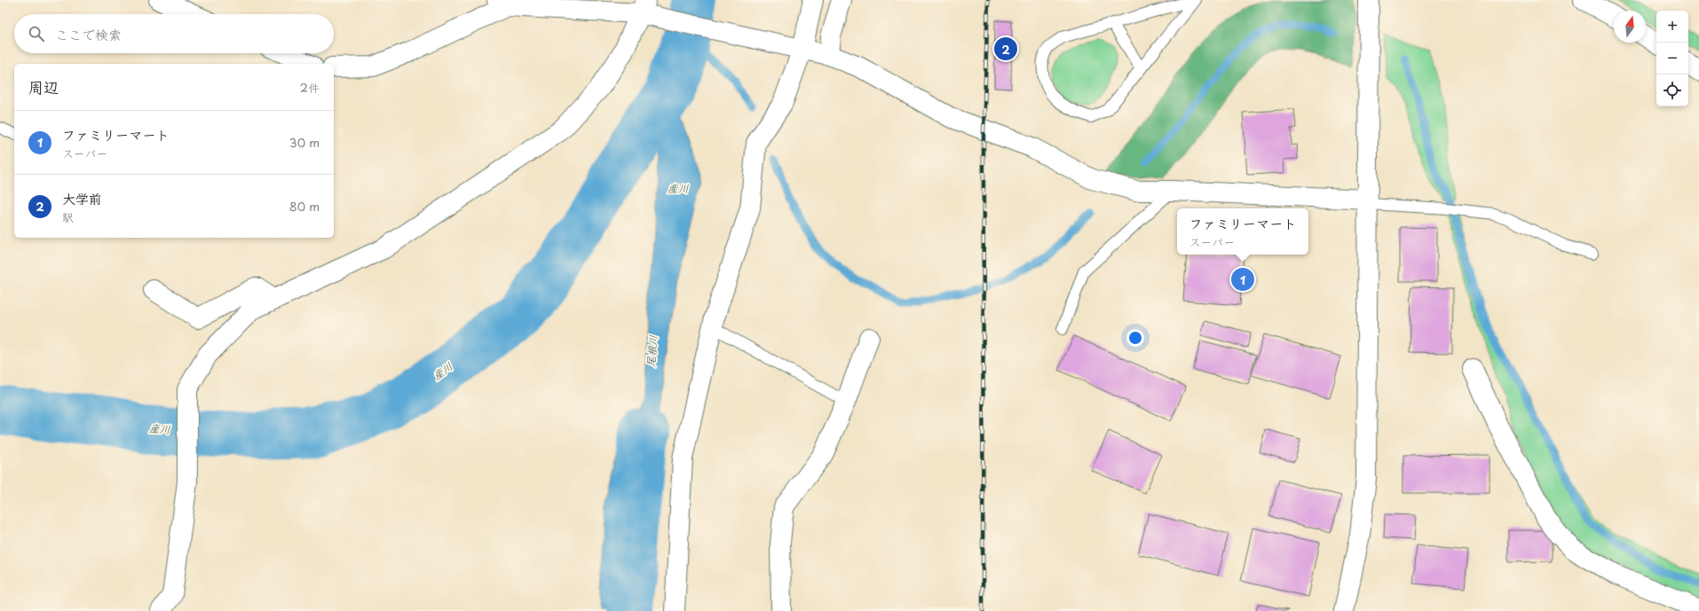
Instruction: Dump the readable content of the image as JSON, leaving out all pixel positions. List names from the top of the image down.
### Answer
{
  "water": ["産川", "尾根川"],
  "north": "top",
  "page": {
    "map_buttons": ["+", "−"],
    "search": "ここで検索",
    "pins": ["2", "1"],
    "heading": ["周辺", "2件"],
    "list": [
      {
        "mark": "1",
        "name": "ファミリーマート",
        "note": "スーパー",
        "value": "30 m"
      },
      {
        "mark": "2",
        "name": "大学前",
        "note": "駅",
        "value": "80 m"
      }
    ],
    "popup": ["ファミリーマート", "スーパー"]
  }
}
